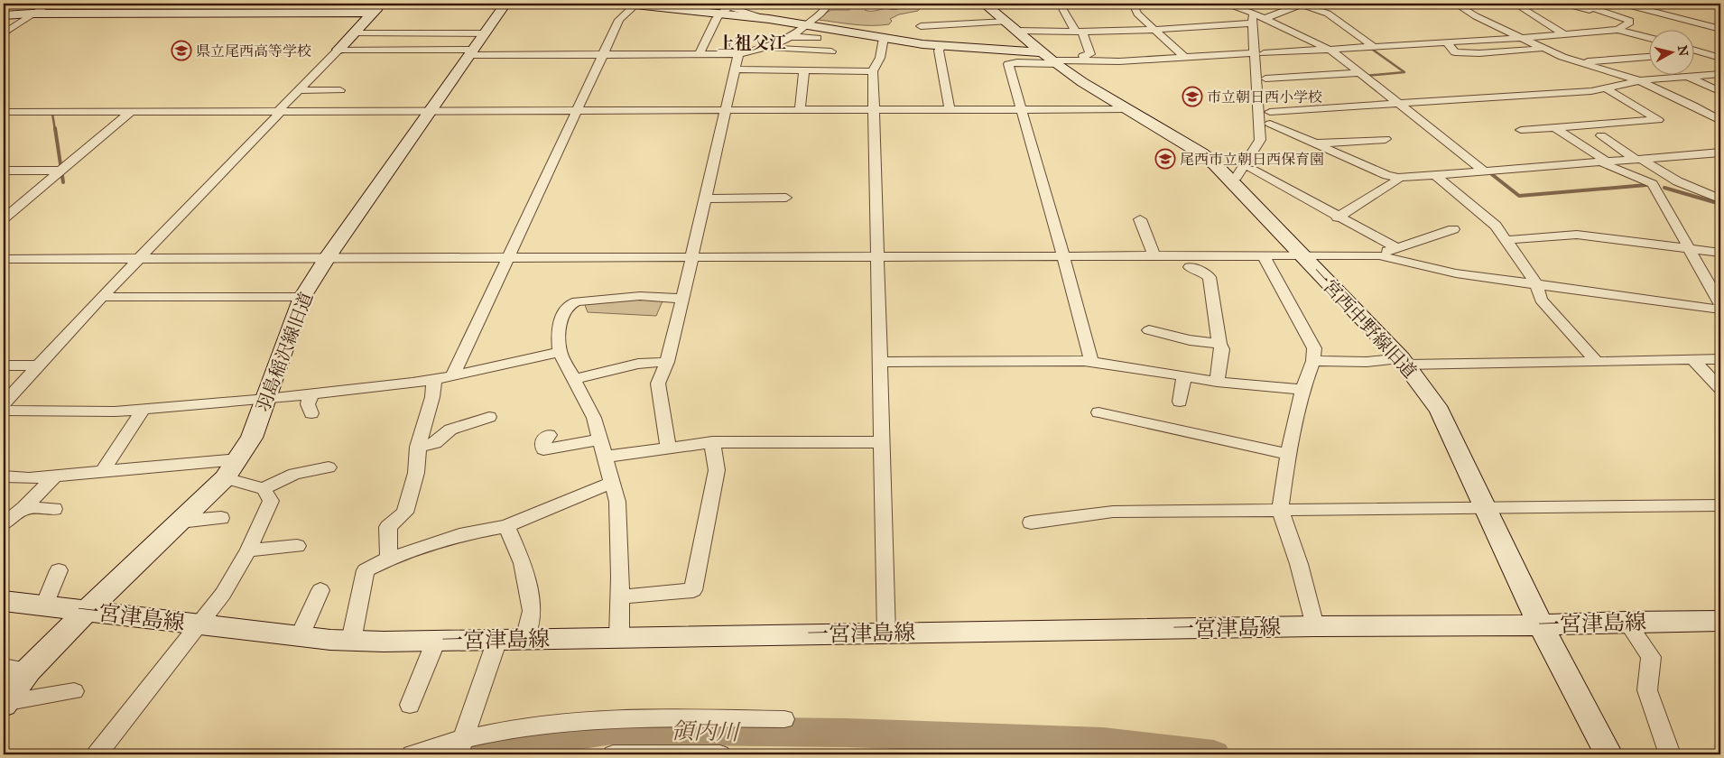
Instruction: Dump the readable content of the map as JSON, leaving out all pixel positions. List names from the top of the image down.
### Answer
{
  "streets": {
    "street": ["一宮西中野線旧道", "羽島稲沢線旧道", "一宮津島線"]
  },
  "crossings": [
    ["一宮西中野線旧道", "一宮津島線"],
    ["羽島稲沢線旧道", "一宮津島線"]
  ],
  "districts": ["上祖父江"],
  "water": ["領内川"],
  "places": {
    "school or university": ["県立尾西高等学校", "市立朝日西小学校", "尾西市立朝日西保育園"]
  },
  "north": "right"
}
